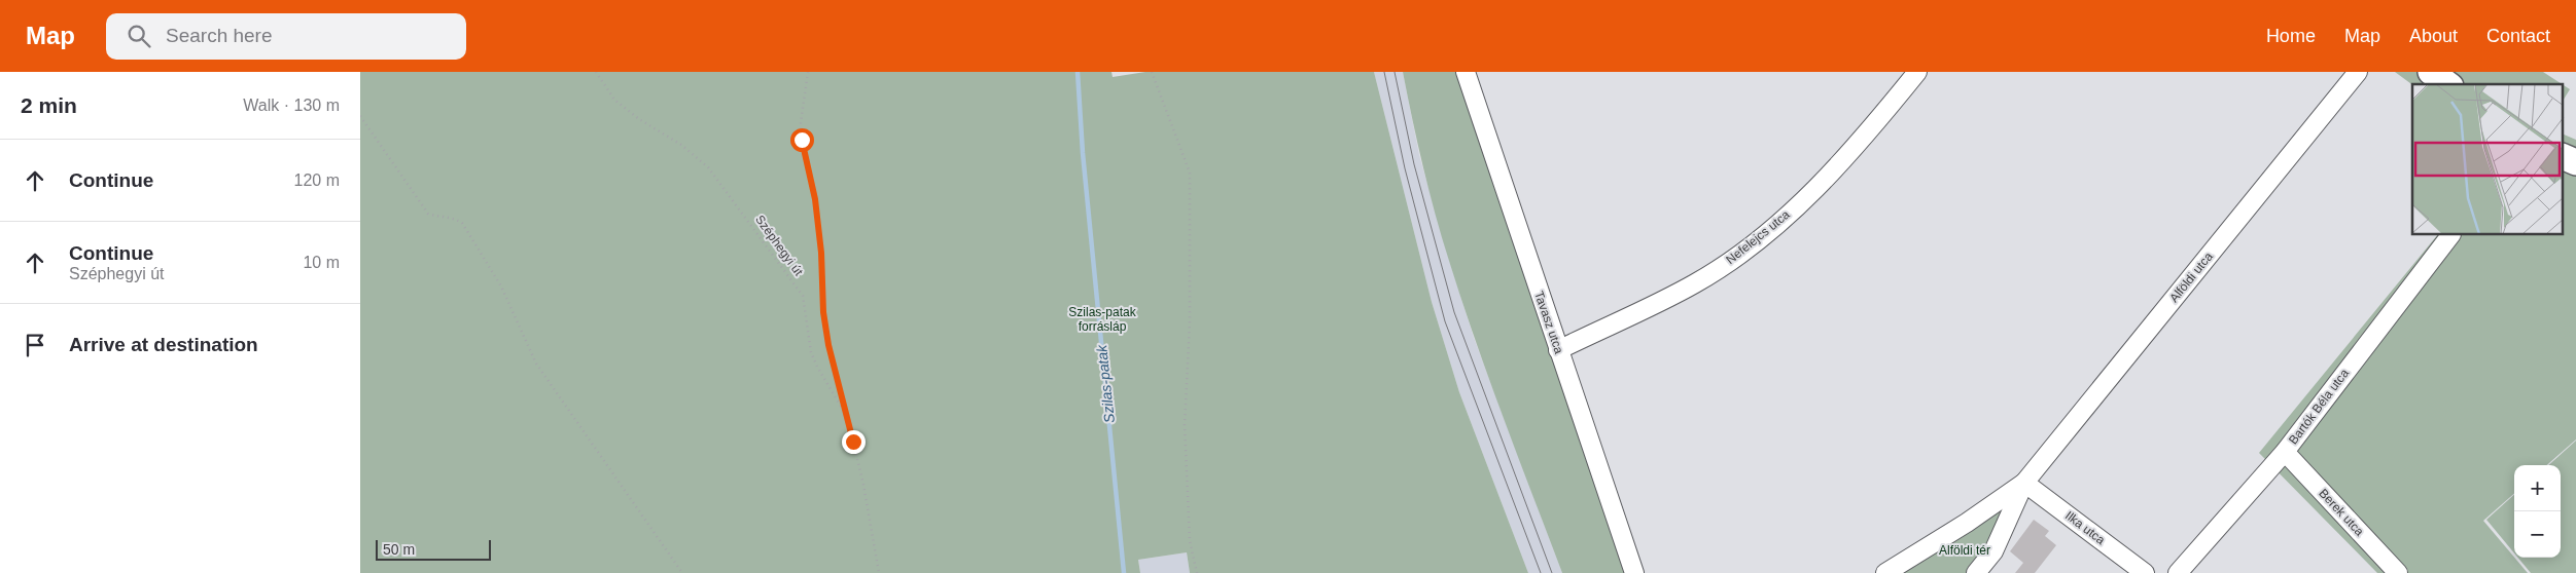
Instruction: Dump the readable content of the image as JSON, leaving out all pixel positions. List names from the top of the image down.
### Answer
{
  "streets": {
    "street": [
      "Nefelejcs utca",
      "Alföldi utca",
      "Tavasz utca",
      "Bartók Béla utca",
      "Berek utca",
      "Ilka utca"
    ],
    "path": ["Széphegyi út"]
  },
  "crossings": [
    ["Nefelejcs utca", "Tavasz utca"],
    ["Alföldi utca", "Ilka utca"],
    ["Bartók Béla utca", "Berek utca"]
  ],
  "water": ["Szilas-patak"],
  "parks": ["Szilas-patak forrásláp", "Alföldi tér"],
  "scale_bar": "50 m",
  "page": {
    "header": "Map",
    "search": "Search here",
    "nav": [
      "Home",
      "Map",
      "About",
      "Contact"
    ],
    "heading": ["2 min", "Walk · 130 m"],
    "list": [
      ["Continue", "120 m"],
      ["Continue", "Széphegyi út", "10 m"],
      "Arrive at destination"
    ],
    "map_buttons": ["+", "−"],
    "scale": "50 m"
  }
}
